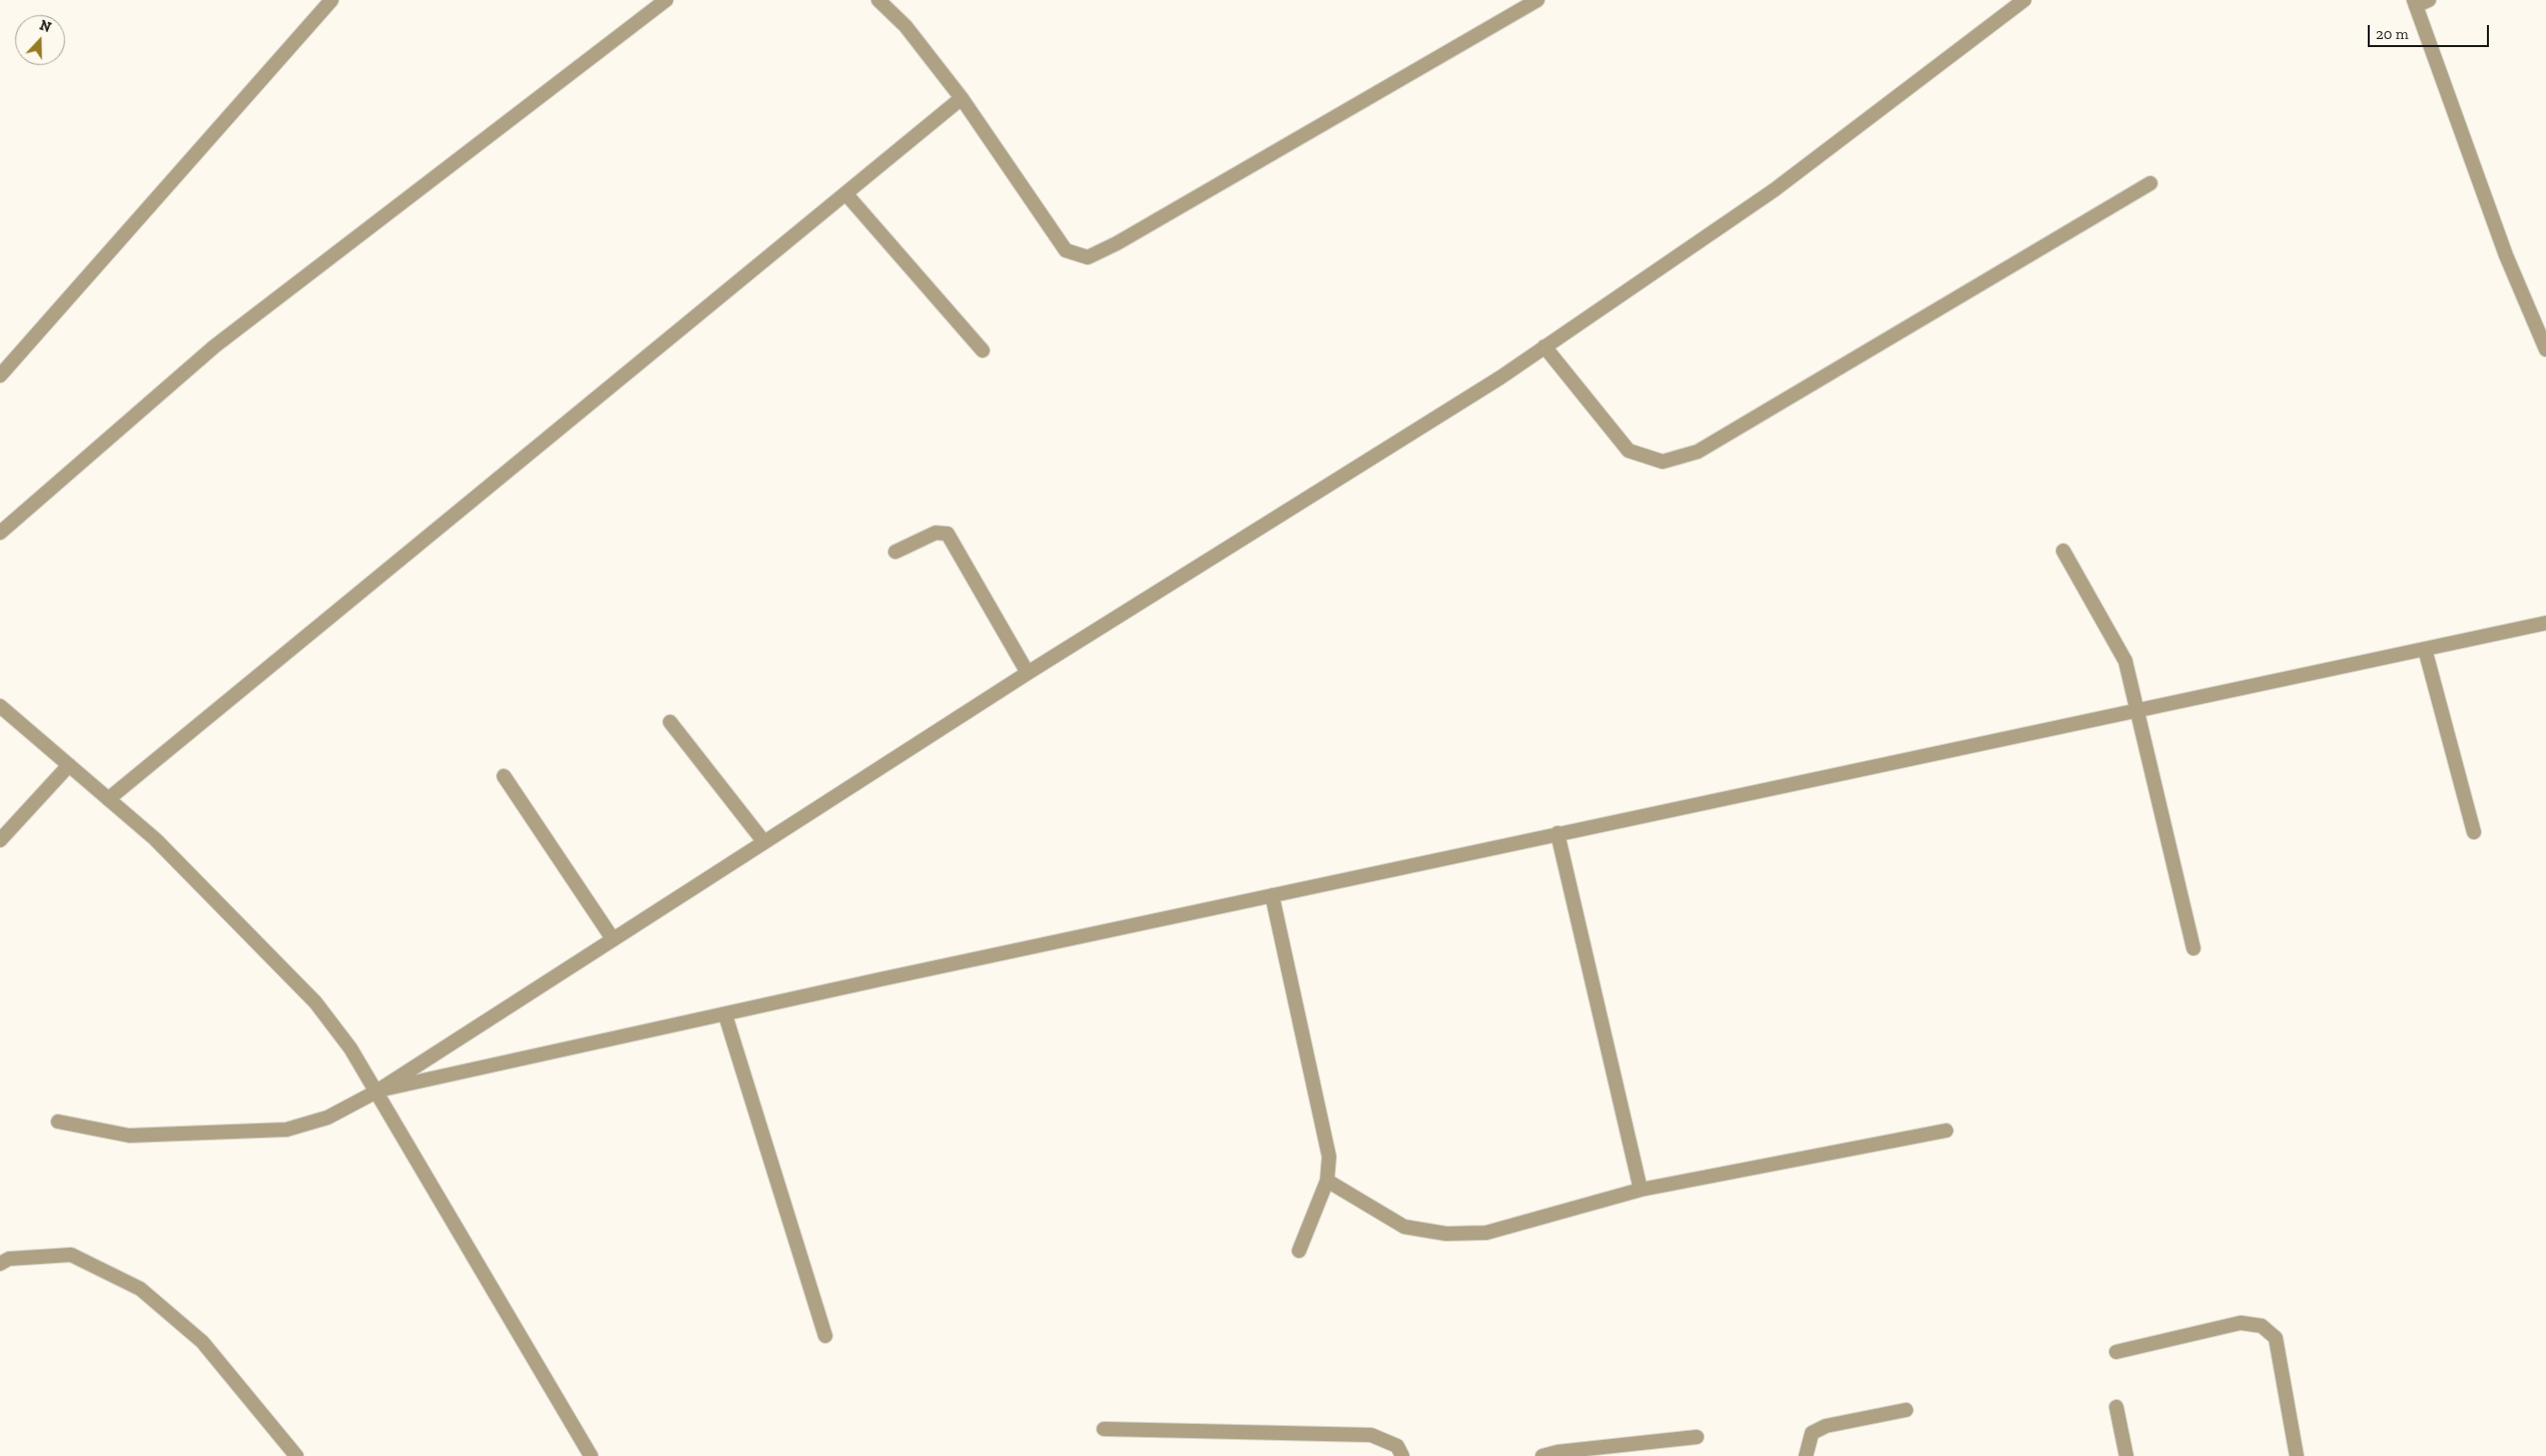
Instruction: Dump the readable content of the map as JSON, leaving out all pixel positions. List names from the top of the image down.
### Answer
{
  "scale_bar": "20 m",
  "north": "top"
}
